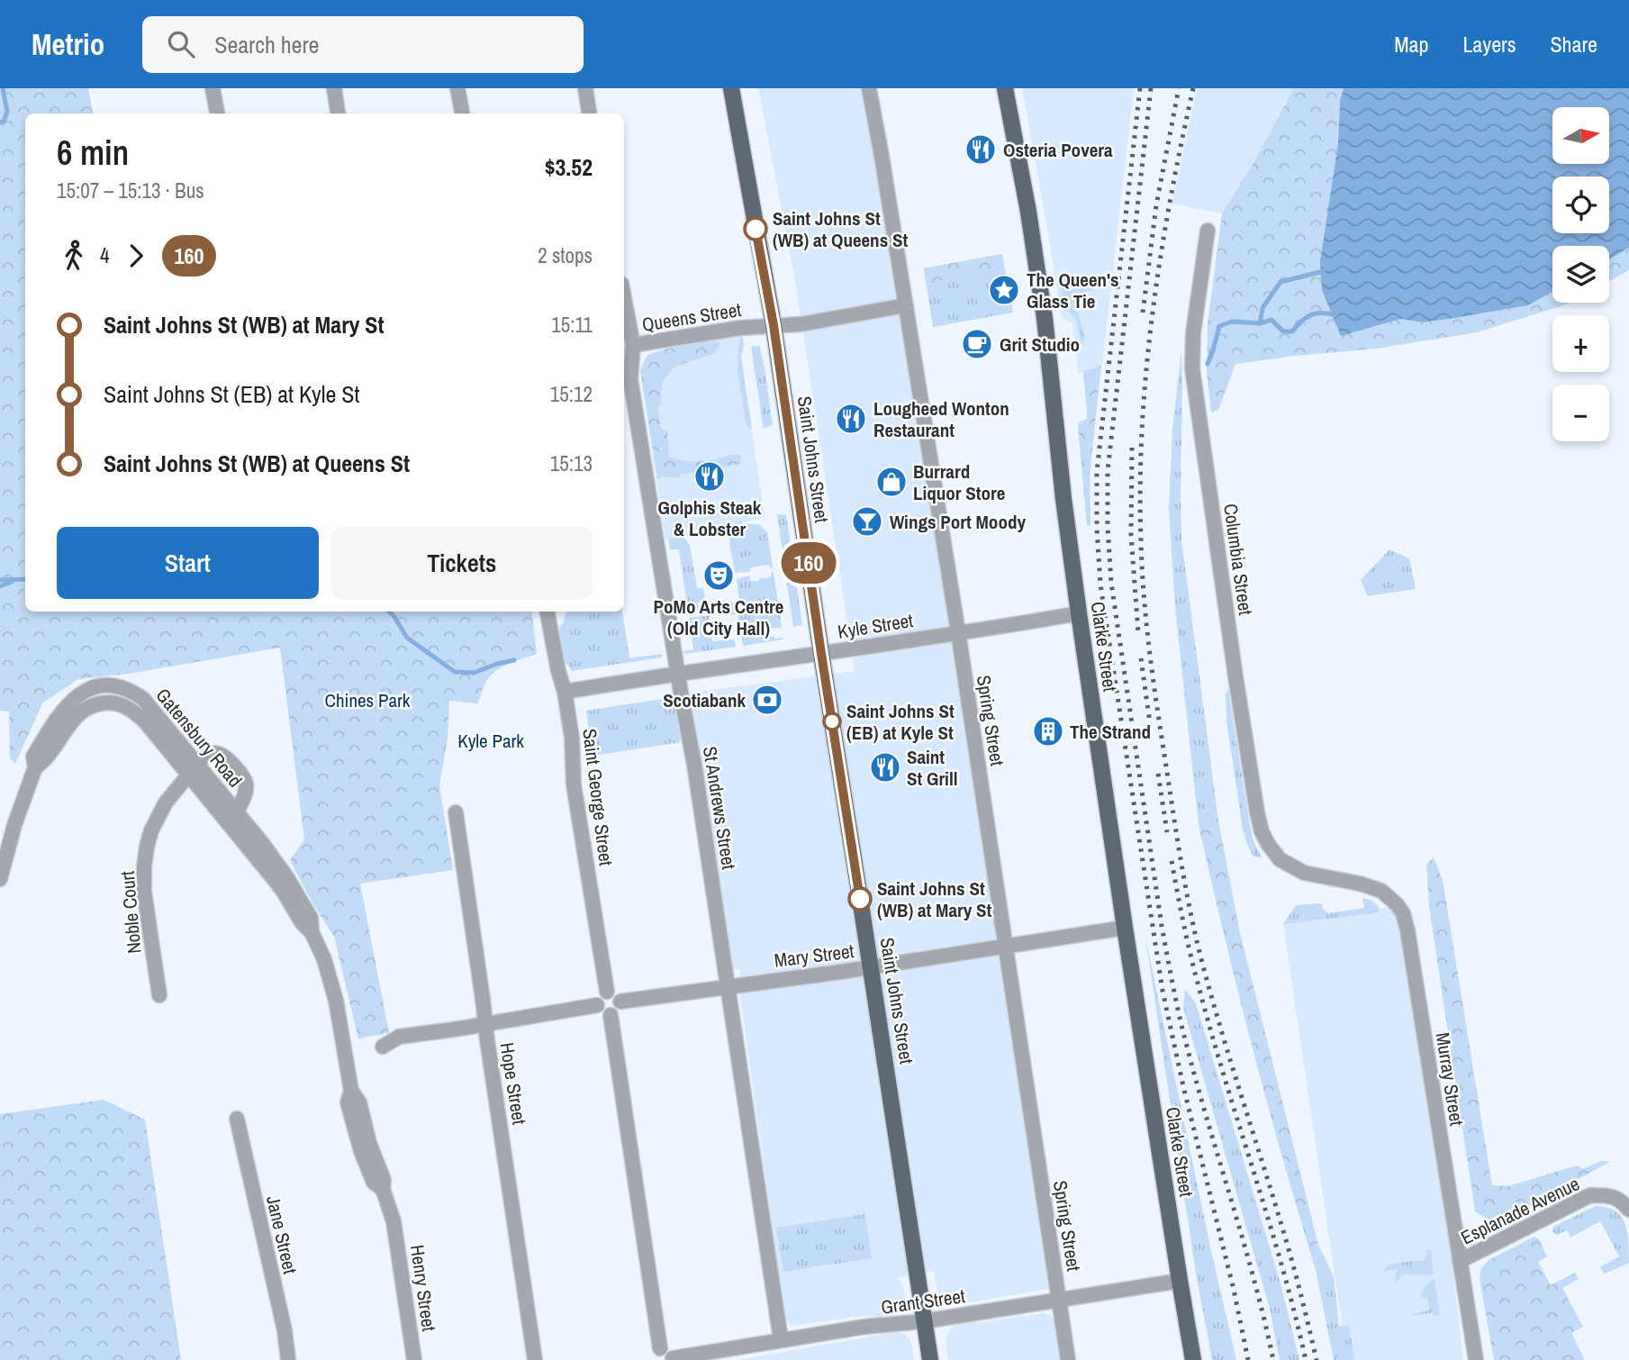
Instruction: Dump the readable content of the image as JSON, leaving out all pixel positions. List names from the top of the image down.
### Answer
{
  "streets": {
    "main road": ["Saint Johns Street", "Clarke Street"],
    "street": [
      "Queens Street",
      "Columbia Street",
      "Kyle Street",
      "Spring Street",
      "Gatensbury Road",
      "Saint George Street",
      "St Andrews Street",
      "Noble Court",
      "Mary Street",
      "Murray Street",
      "Hope Street",
      "Esplanade Avenue",
      "Jane Street",
      "Henry Street",
      "Grant Street"
    ]
  },
  "crossings": [
    ["Queens Street", "Saint Johns Street"],
    ["Queens Street", "Spring Street"],
    ["Queens Street", "St Andrews Street"],
    ["Saint Johns Street", "Kyle Street"],
    ["Saint Johns Street", "Mary Street"],
    ["Saint Johns Street", "Grant Street"],
    ["Columbia Street", "Murray Street"],
    ["Kyle Street", "Clarke Street"],
    ["Kyle Street", "Spring Street"],
    ["Kyle Street", "Saint George Street"],
    ["Kyle Street", "St Andrews Street"],
    ["Clarke Street", "Mary Street"],
    ["Clarke Street", "Grant Street"],
    ["Spring Street", "Mary Street"],
    ["Spring Street", "Grant Street"],
    ["Gatensbury Road", "Noble Court"],
    ["Gatensbury Road", "Henry Street"],
    ["Saint George Street", "Mary Street"],
    ["St Andrews Street", "Mary Street"],
    ["St Andrews Street", "Grant Street"],
    ["Murray Street", "Esplanade Avenue"]
  ],
  "parks": ["Chines Park", "Kyle Park"],
  "places": {
    "restaurant": [
      "Osteria Povera",
      "Lougheed Wonton Restaurant",
      "Golphis Steak & Lobster",
      "Saint St Grill"
    ],
    "other": ["Saint Johns St (WB) at Queens St", "Saint Johns St (EB) at Kyle St", "Saint Johns St (WB) at Mary St"],
    "place": ["The Queen's Glass Tie"],
    "cafe": ["Grit Studio"],
    "shop": ["Burrard Liquor Store"],
    "bar": ["Wings Port Moody"],
    "theatre": ["PoMo Arts Centre (Old City Hall)"],
    "bank": ["Scotiabank"],
    "building": ["The Strand"]
  },
  "lines": ["bus line 160"],
  "north": "right",
  "page": {
    "header": "Metrio",
    "search": "Search here",
    "nav": ["Map", "Layers", "Share"],
    "on_map": "160",
    "map_buttons": ["+", "−"],
    "heading": ["6 min", "15:07 – 15:13 · Bus", "$3.52"],
    "legs": ["4", "160", "2 stops"],
    "list": [
      {
        "name": "Saint Johns St (WB) at Mary St",
        "value": "15:11"
      },
      {
        "name": "Saint Johns St (EB) at Kyle St",
        "value": "15:12"
      },
      {
        "name": "Saint Johns St (WB) at Queens St",
        "value": "15:13"
      }
    ],
    "buttons": ["Start", "Tickets"]
  }
}
